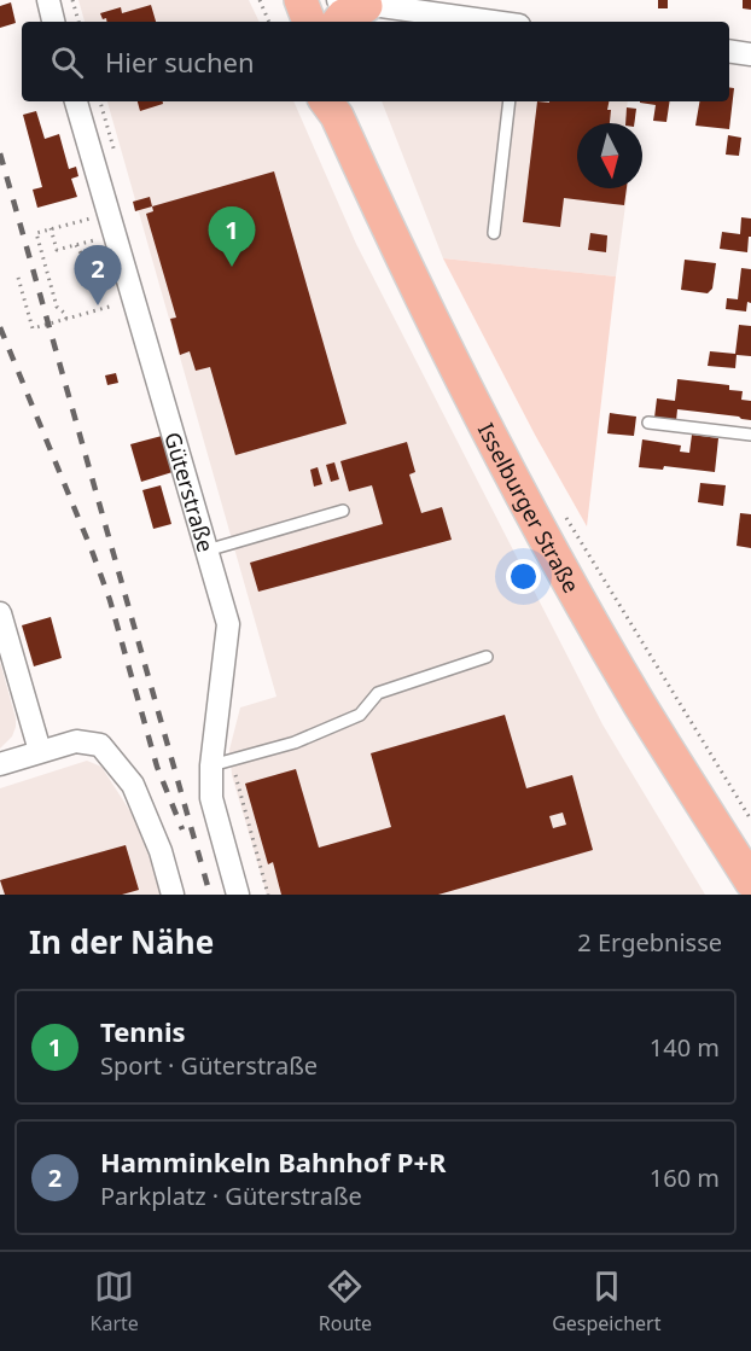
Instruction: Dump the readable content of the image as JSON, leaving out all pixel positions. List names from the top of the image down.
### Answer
{
  "streets": {
    "main road": ["Isselburger Straße"],
    "street": ["Güterstraße"]
  },
  "north": "bottom",
  "page": {
    "search": "Hier suchen",
    "pins": ["1", "2"],
    "heading": ["In der Nähe", "2 Ergebnisse"],
    "list": [
      {
        "mark": "1",
        "name": "Tennis",
        "note": "Sport · Güterstraße",
        "value": "140 m"
      },
      {
        "mark": "2",
        "name": "Hamminkeln Bahnhof P+R",
        "note": "Parkplatz · Güterstraße",
        "value": "160 m"
      }
    ],
    "nav": ["Karte", "Route", "Gespeichert"]
  }
}
